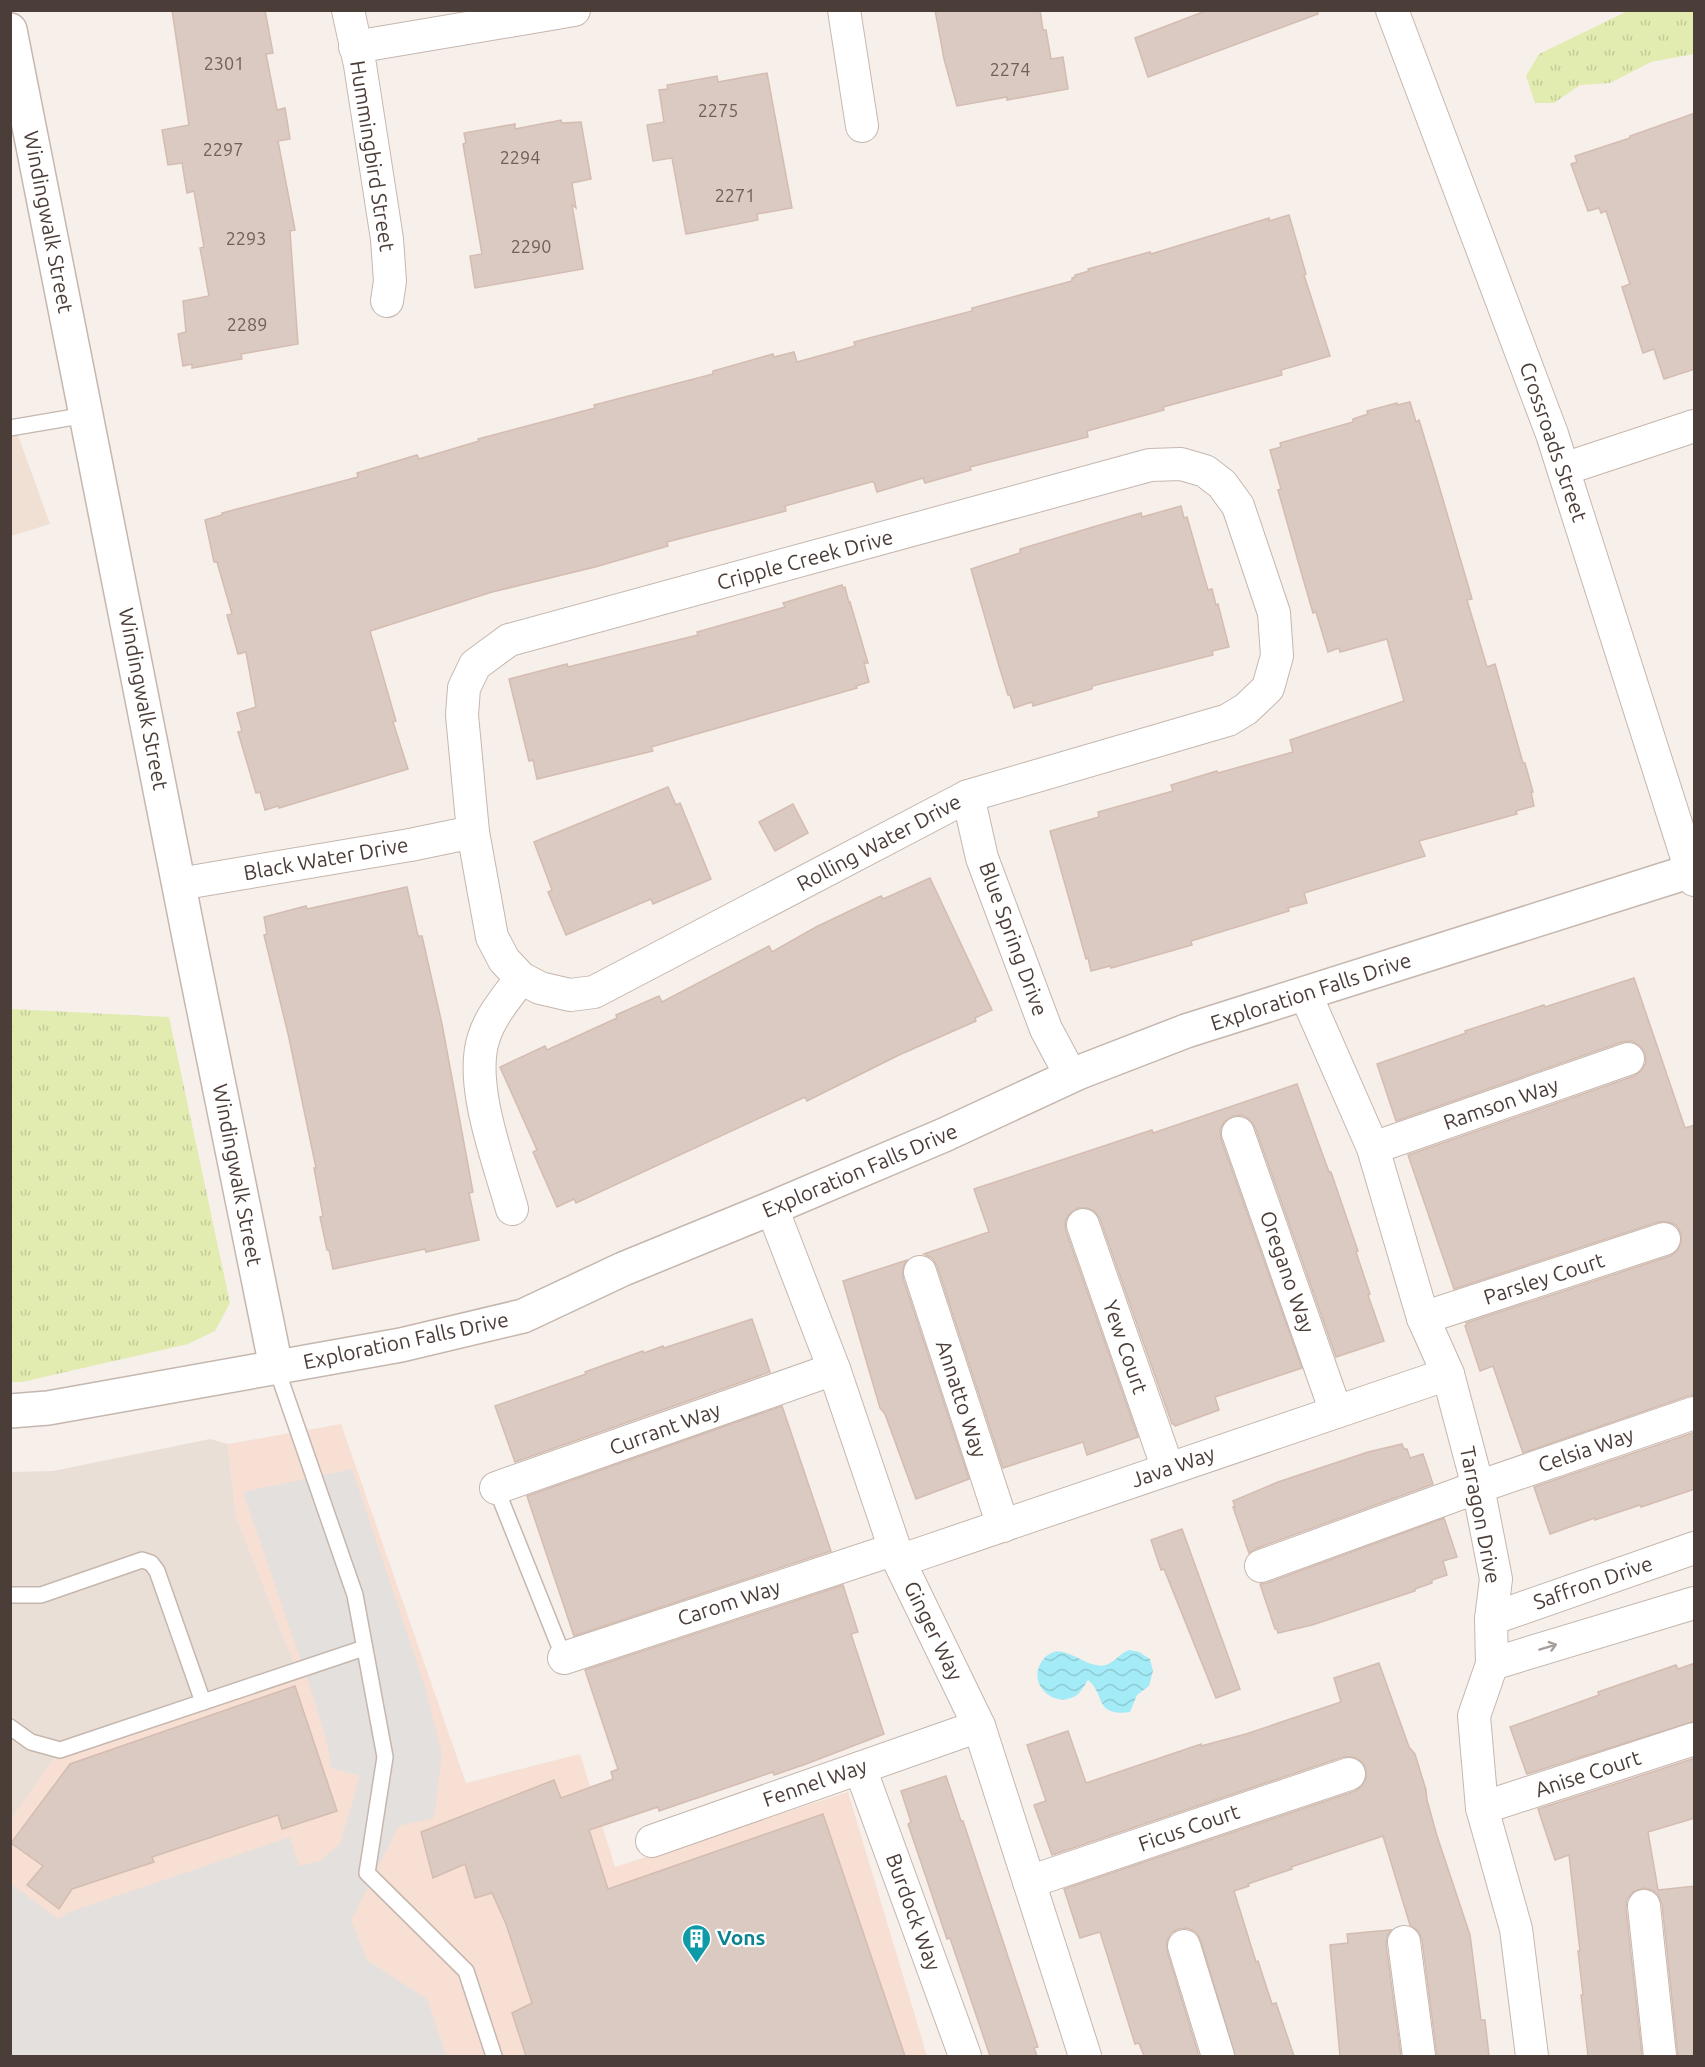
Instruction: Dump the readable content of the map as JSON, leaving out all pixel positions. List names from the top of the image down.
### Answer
{
  "streets": {
    "street": [
      "Hummingbird Street",
      "Windingwalk Street",
      "Crossroads Street",
      "Cripple Creek Drive",
      "Rolling Water Drive",
      "Black Water Drive",
      "Blue Spring Drive",
      "Exploration Falls Drive",
      "Ramson Way",
      "Oregano Way",
      "Parsley Court",
      "Yew Court",
      "Annatto Way",
      "Currant Way",
      "Celsia Way",
      "Java Way",
      "Tarragon Drive",
      "Saffron Drive",
      "Carom Way",
      "Ginger Way",
      "Anise Court",
      "Fennel Way",
      "Ficus Court",
      "Burdock Way"
    ]
  },
  "crossings": [
    ["Windingwalk Street", "Black Water Drive"],
    ["Windingwalk Street", "Exploration Falls Drive"],
    ["Crossroads Street", "Exploration Falls Drive"],
    ["Cripple Creek Drive", "Rolling Water Drive"],
    ["Cripple Creek Drive", "Black Water Drive"],
    ["Rolling Water Drive", "Black Water Drive"],
    ["Rolling Water Drive", "Blue Spring Drive"],
    ["Blue Spring Drive", "Exploration Falls Drive"],
    ["Exploration Falls Drive", "Tarragon Drive"],
    ["Exploration Falls Drive", "Ginger Way"],
    ["Ramson Way", "Tarragon Drive"],
    ["Oregano Way", "Java Way"],
    ["Parsley Court", "Tarragon Drive"],
    ["Yew Court", "Java Way"],
    ["Annatto Way", "Java Way"],
    ["Currant Way", "Ginger Way"],
    ["Celsia Way", "Tarragon Drive"],
    ["Java Way", "Tarragon Drive"],
    ["Java Way", "Carom Way"],
    ["Java Way", "Ginger Way"],
    ["Tarragon Drive", "Saffron Drive"],
    ["Tarragon Drive", "Anise Court"],
    ["Carom Way", "Ginger Way"],
    ["Ginger Way", "Fennel Way"],
    ["Ginger Way", "Ficus Court"],
    ["Fennel Way", "Burdock Way"]
  ],
  "places": {
    "building": ["Vons"]
  },
  "house_numbers": [
    "2301",
    "2274",
    "2275",
    "2297",
    "2294",
    "2271",
    "2293",
    "2290",
    "2289"
  ]
}
